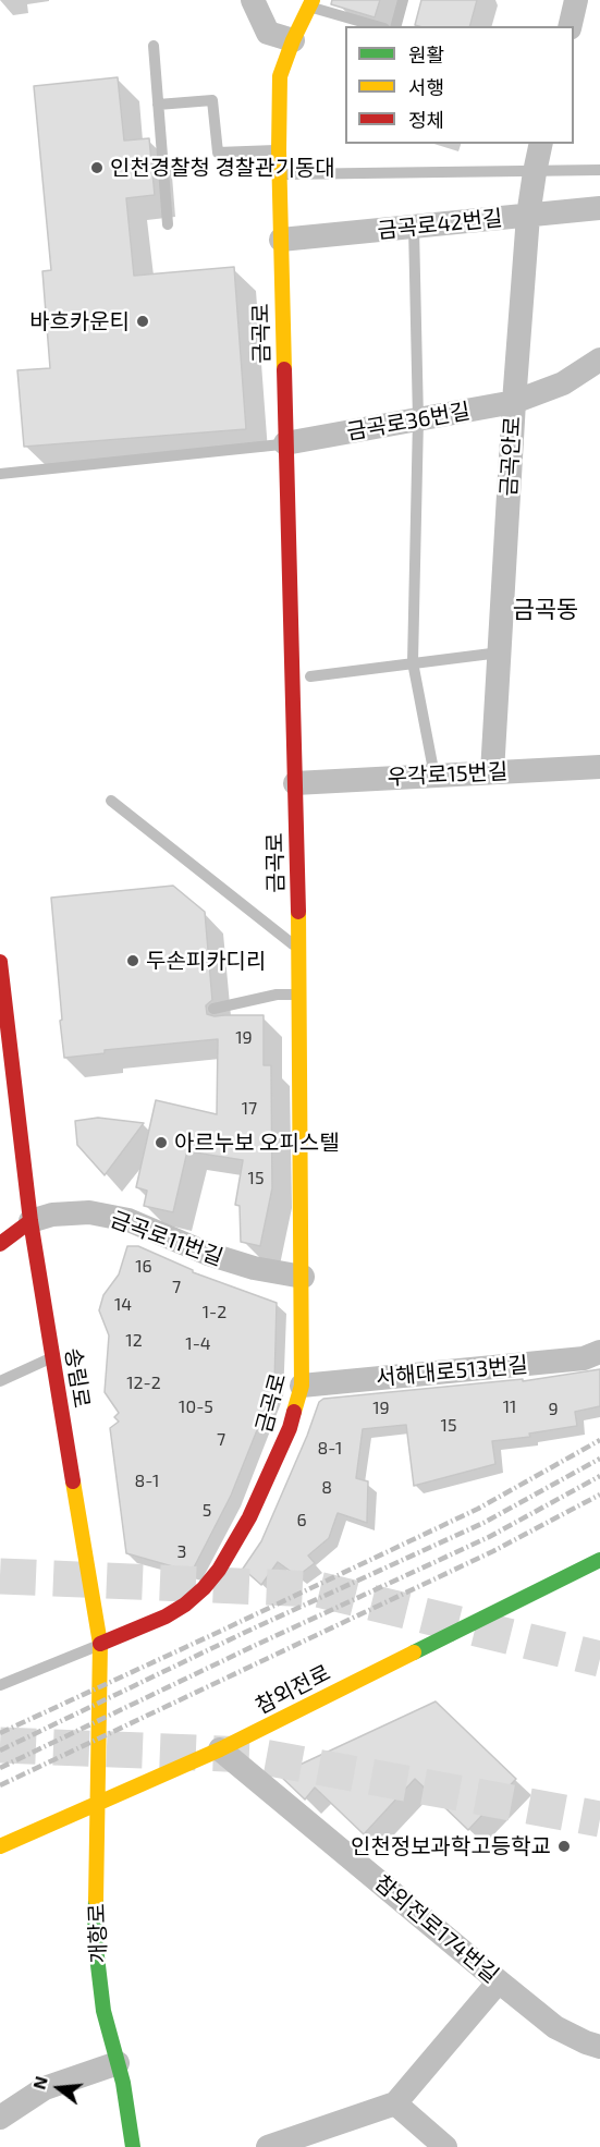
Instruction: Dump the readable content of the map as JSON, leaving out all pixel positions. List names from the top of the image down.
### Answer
{
  "streets": {
    "street": [
      "금곡로42번길",
      "금곡로",
      "금곡로36번길",
      "금곡안로",
      "우각로15번길",
      "금곡로11번길",
      "서해대로513번길",
      "송림로",
      "참외전로",
      "참외전로174번길",
      "개항로"
    ]
  },
  "crossings": [
    ["금곡로42번길", "금곡로"],
    ["금곡로42번길", "금곡안로"],
    ["금곡로", "금곡로36번길"],
    ["금곡로", "우각로15번길"],
    ["금곡로", "금곡로11번길"],
    ["금곡로", "서해대로513번길"],
    ["금곡로", "송림로"],
    ["금곡로36번길", "금곡안로"],
    ["금곡안로", "우각로15번길"],
    ["금곡로11번길", "송림로"],
    ["송림로", "참외전로"],
    ["송림로", "개항로"],
    ["참외전로", "참외전로174번길"],
    ["참외전로", "개항로"]
  ],
  "districts": ["금곡동"],
  "places": [
    "인천경찰청 경찰관기동대",
    "바흐카운티",
    "두손피카디리",
    "아르누보 오피스텔",
    "인천정보과학고등학교"
  ],
  "house_numbers": [
    "19",
    "17",
    "15",
    "16",
    "7",
    "14",
    "1-2",
    "12",
    "1-4",
    "12-2",
    "10-5",
    "11",
    "19",
    "9",
    "15",
    "7",
    "8-1",
    "8-1",
    "8",
    "5",
    "6",
    "3"
  ],
  "legend": ["원활", "서행", "정체"],
  "north": "left"
}
